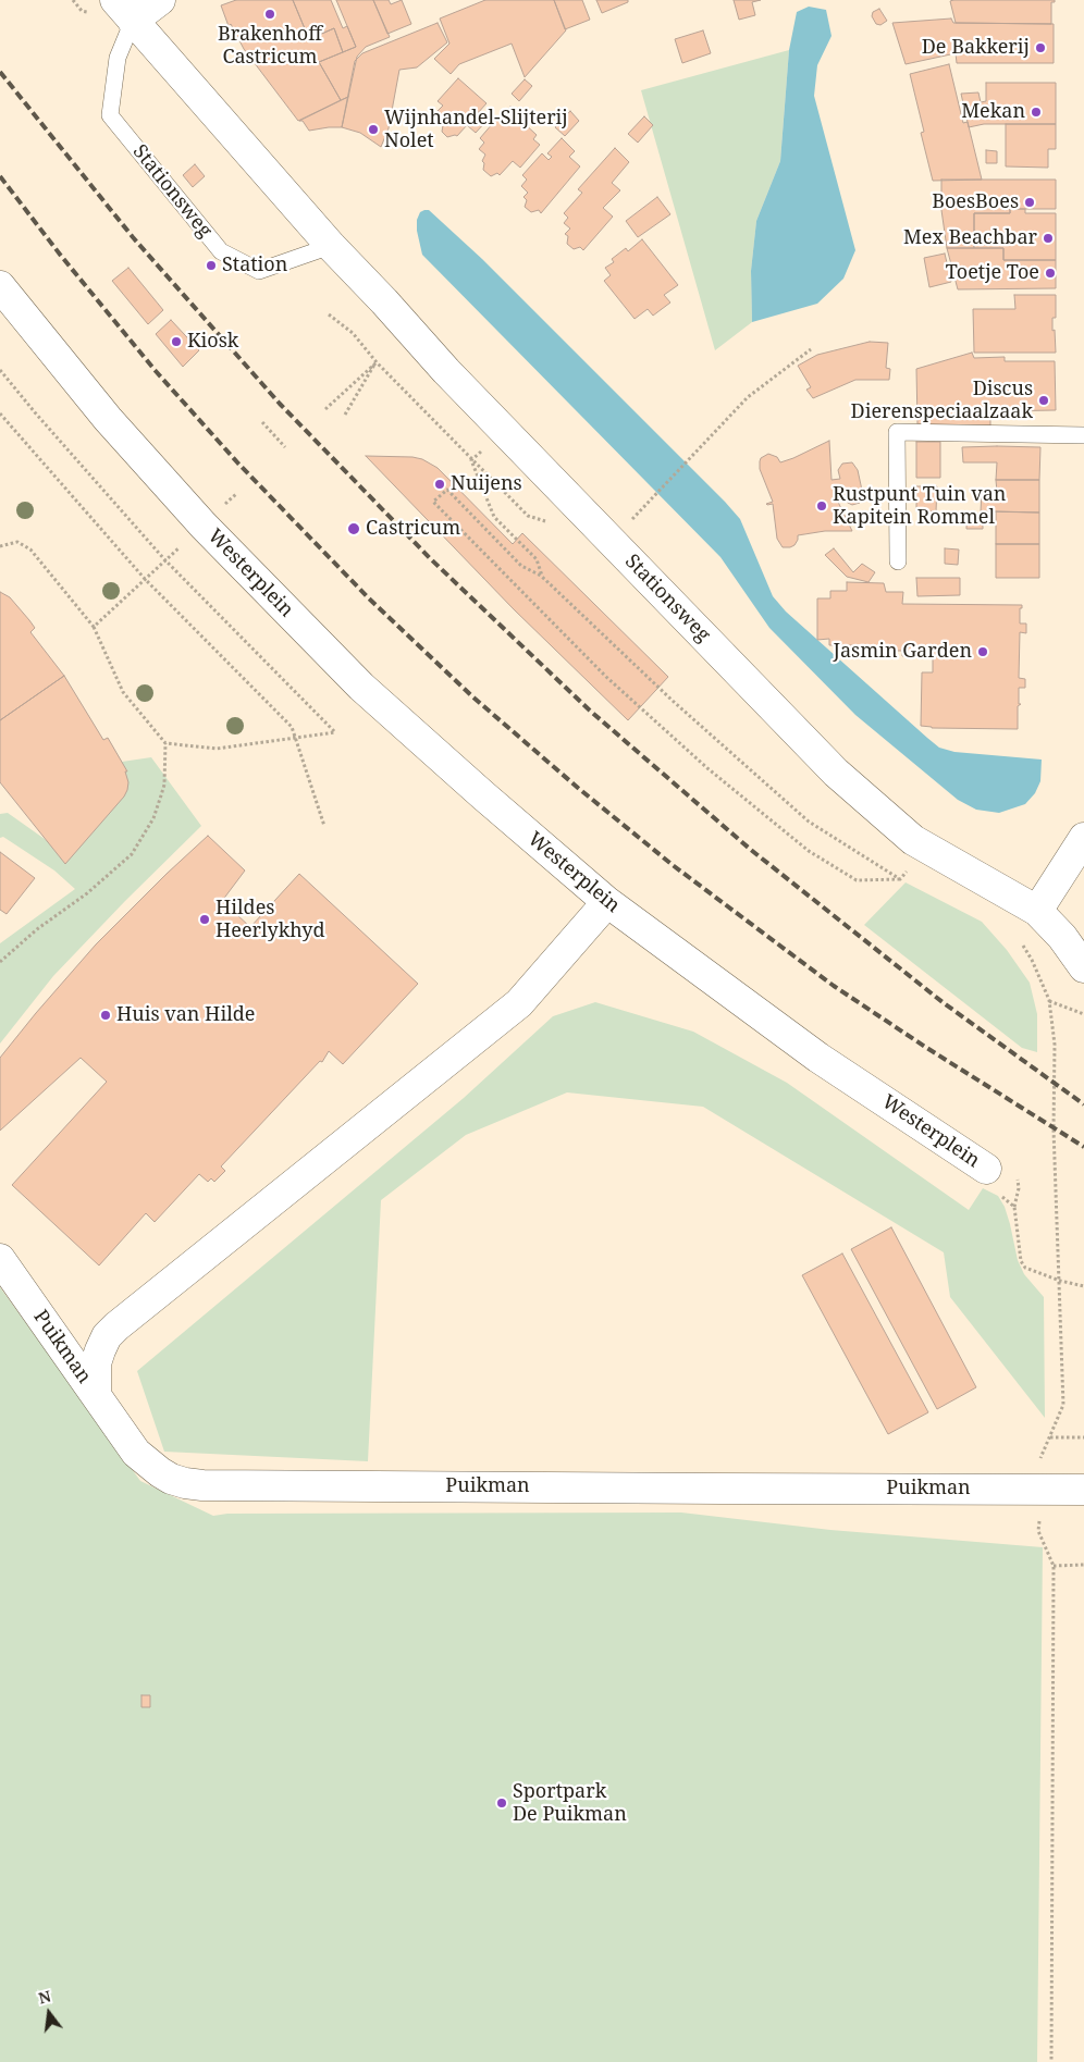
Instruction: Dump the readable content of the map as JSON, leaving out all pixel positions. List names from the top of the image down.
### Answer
{
  "streets": {
    "street": ["Stationsweg", "Westerplein", "Puikman"]
  },
  "places": [
    "Brakenhoff Castricum",
    "De Bakkerij",
    "Mekan",
    "Wijnhandel-Slijterij Nolet",
    "BoesBoes",
    "Mex Beachbar",
    "Station",
    "Toetje Toe",
    "Kiosk",
    "Discus Dierenspeciaalzaak",
    "Nuijens",
    "Rustpunt Tuin van Kapitein Rommel",
    "Castricum",
    "Jasmin Garden",
    "Hildes Heerlykhyd",
    "Huis van Hilde",
    "Sportpark De Puikman"
  ],
  "north": "top"
}
